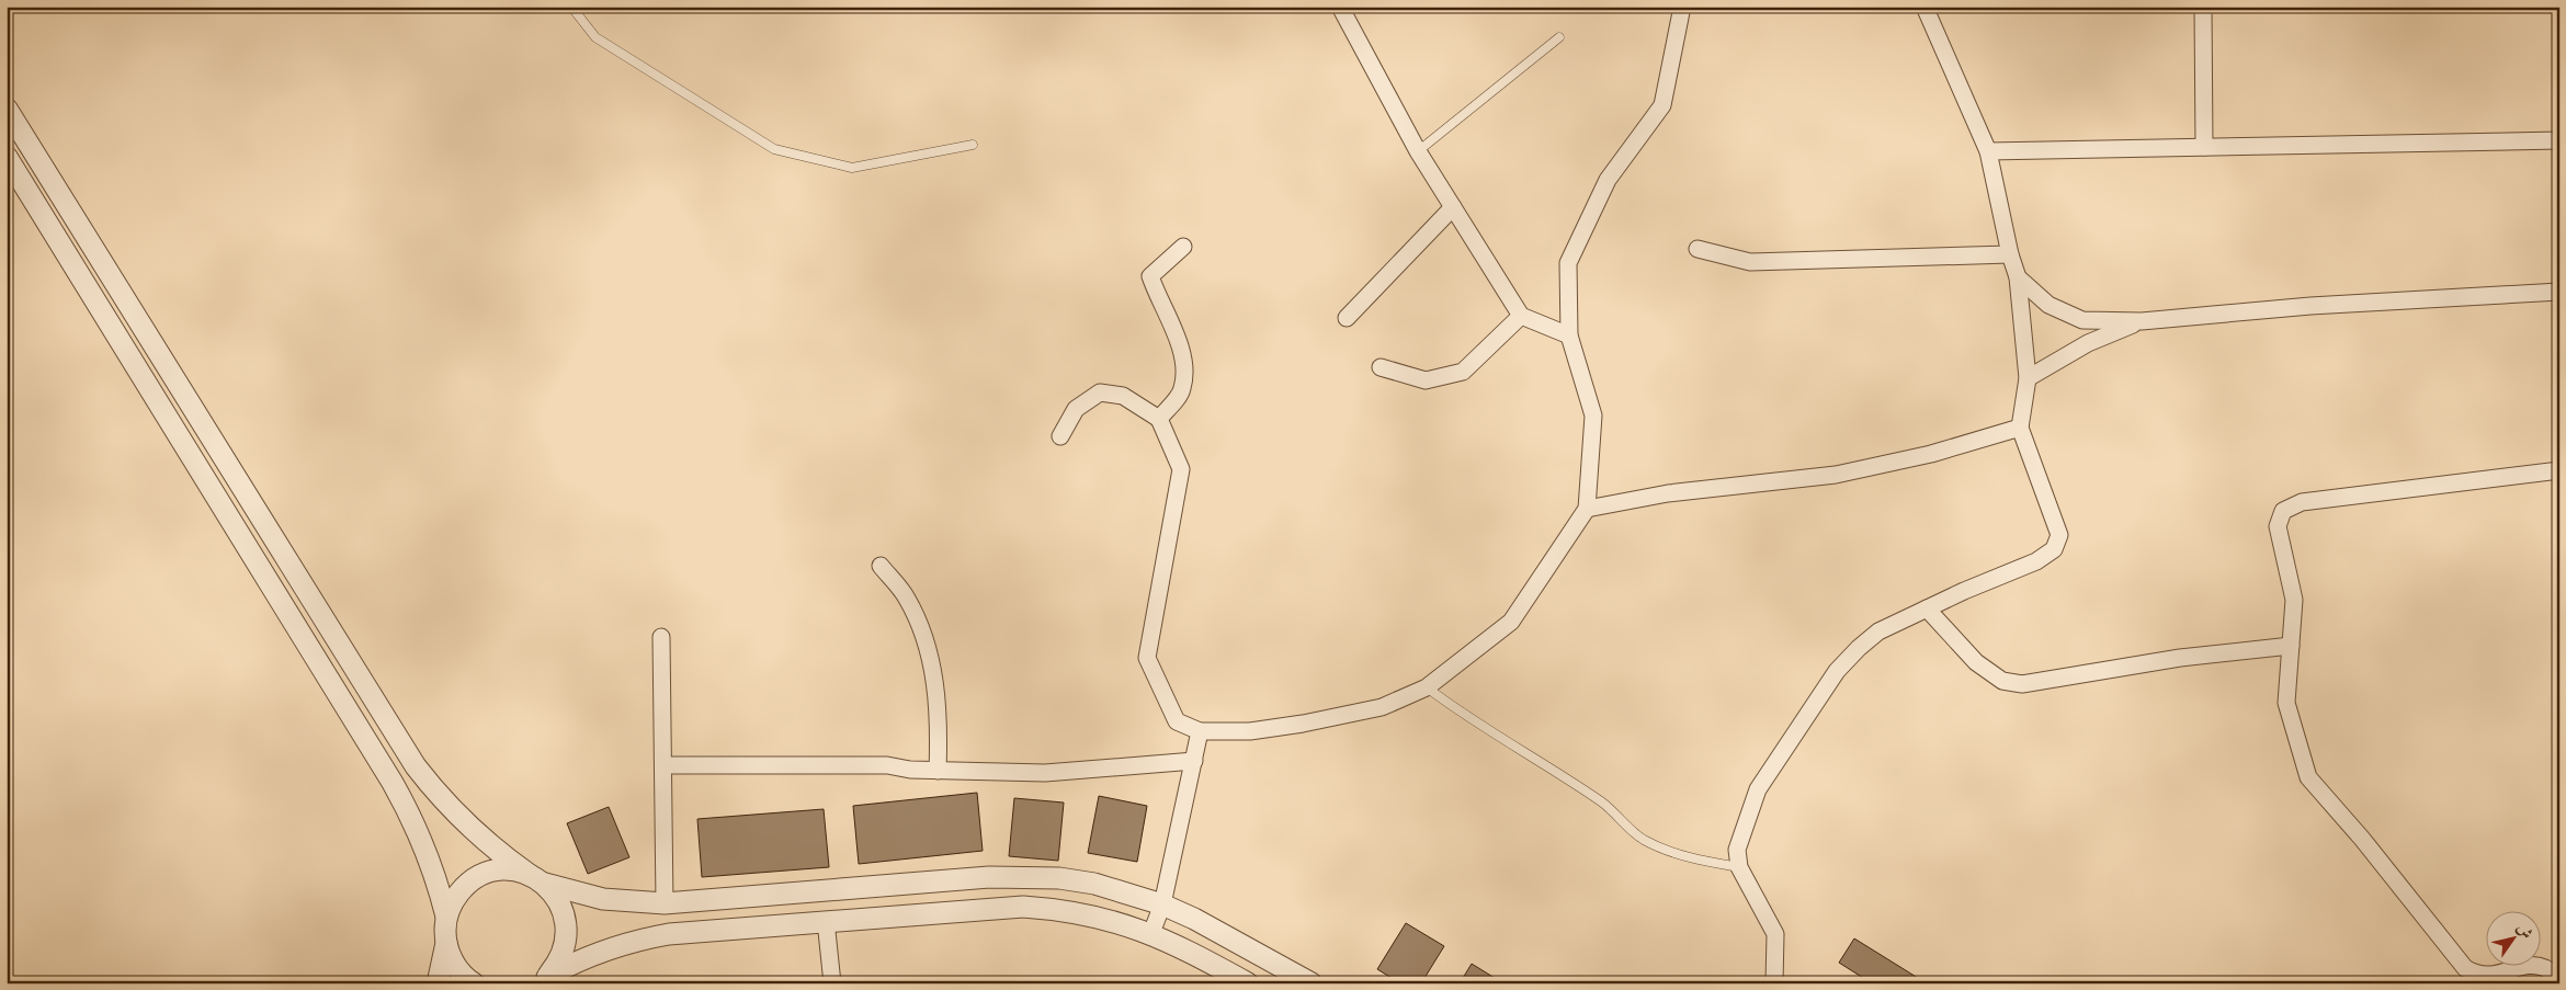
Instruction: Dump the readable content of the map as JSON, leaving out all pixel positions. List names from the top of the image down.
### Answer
{
  "north": "top right"
}
